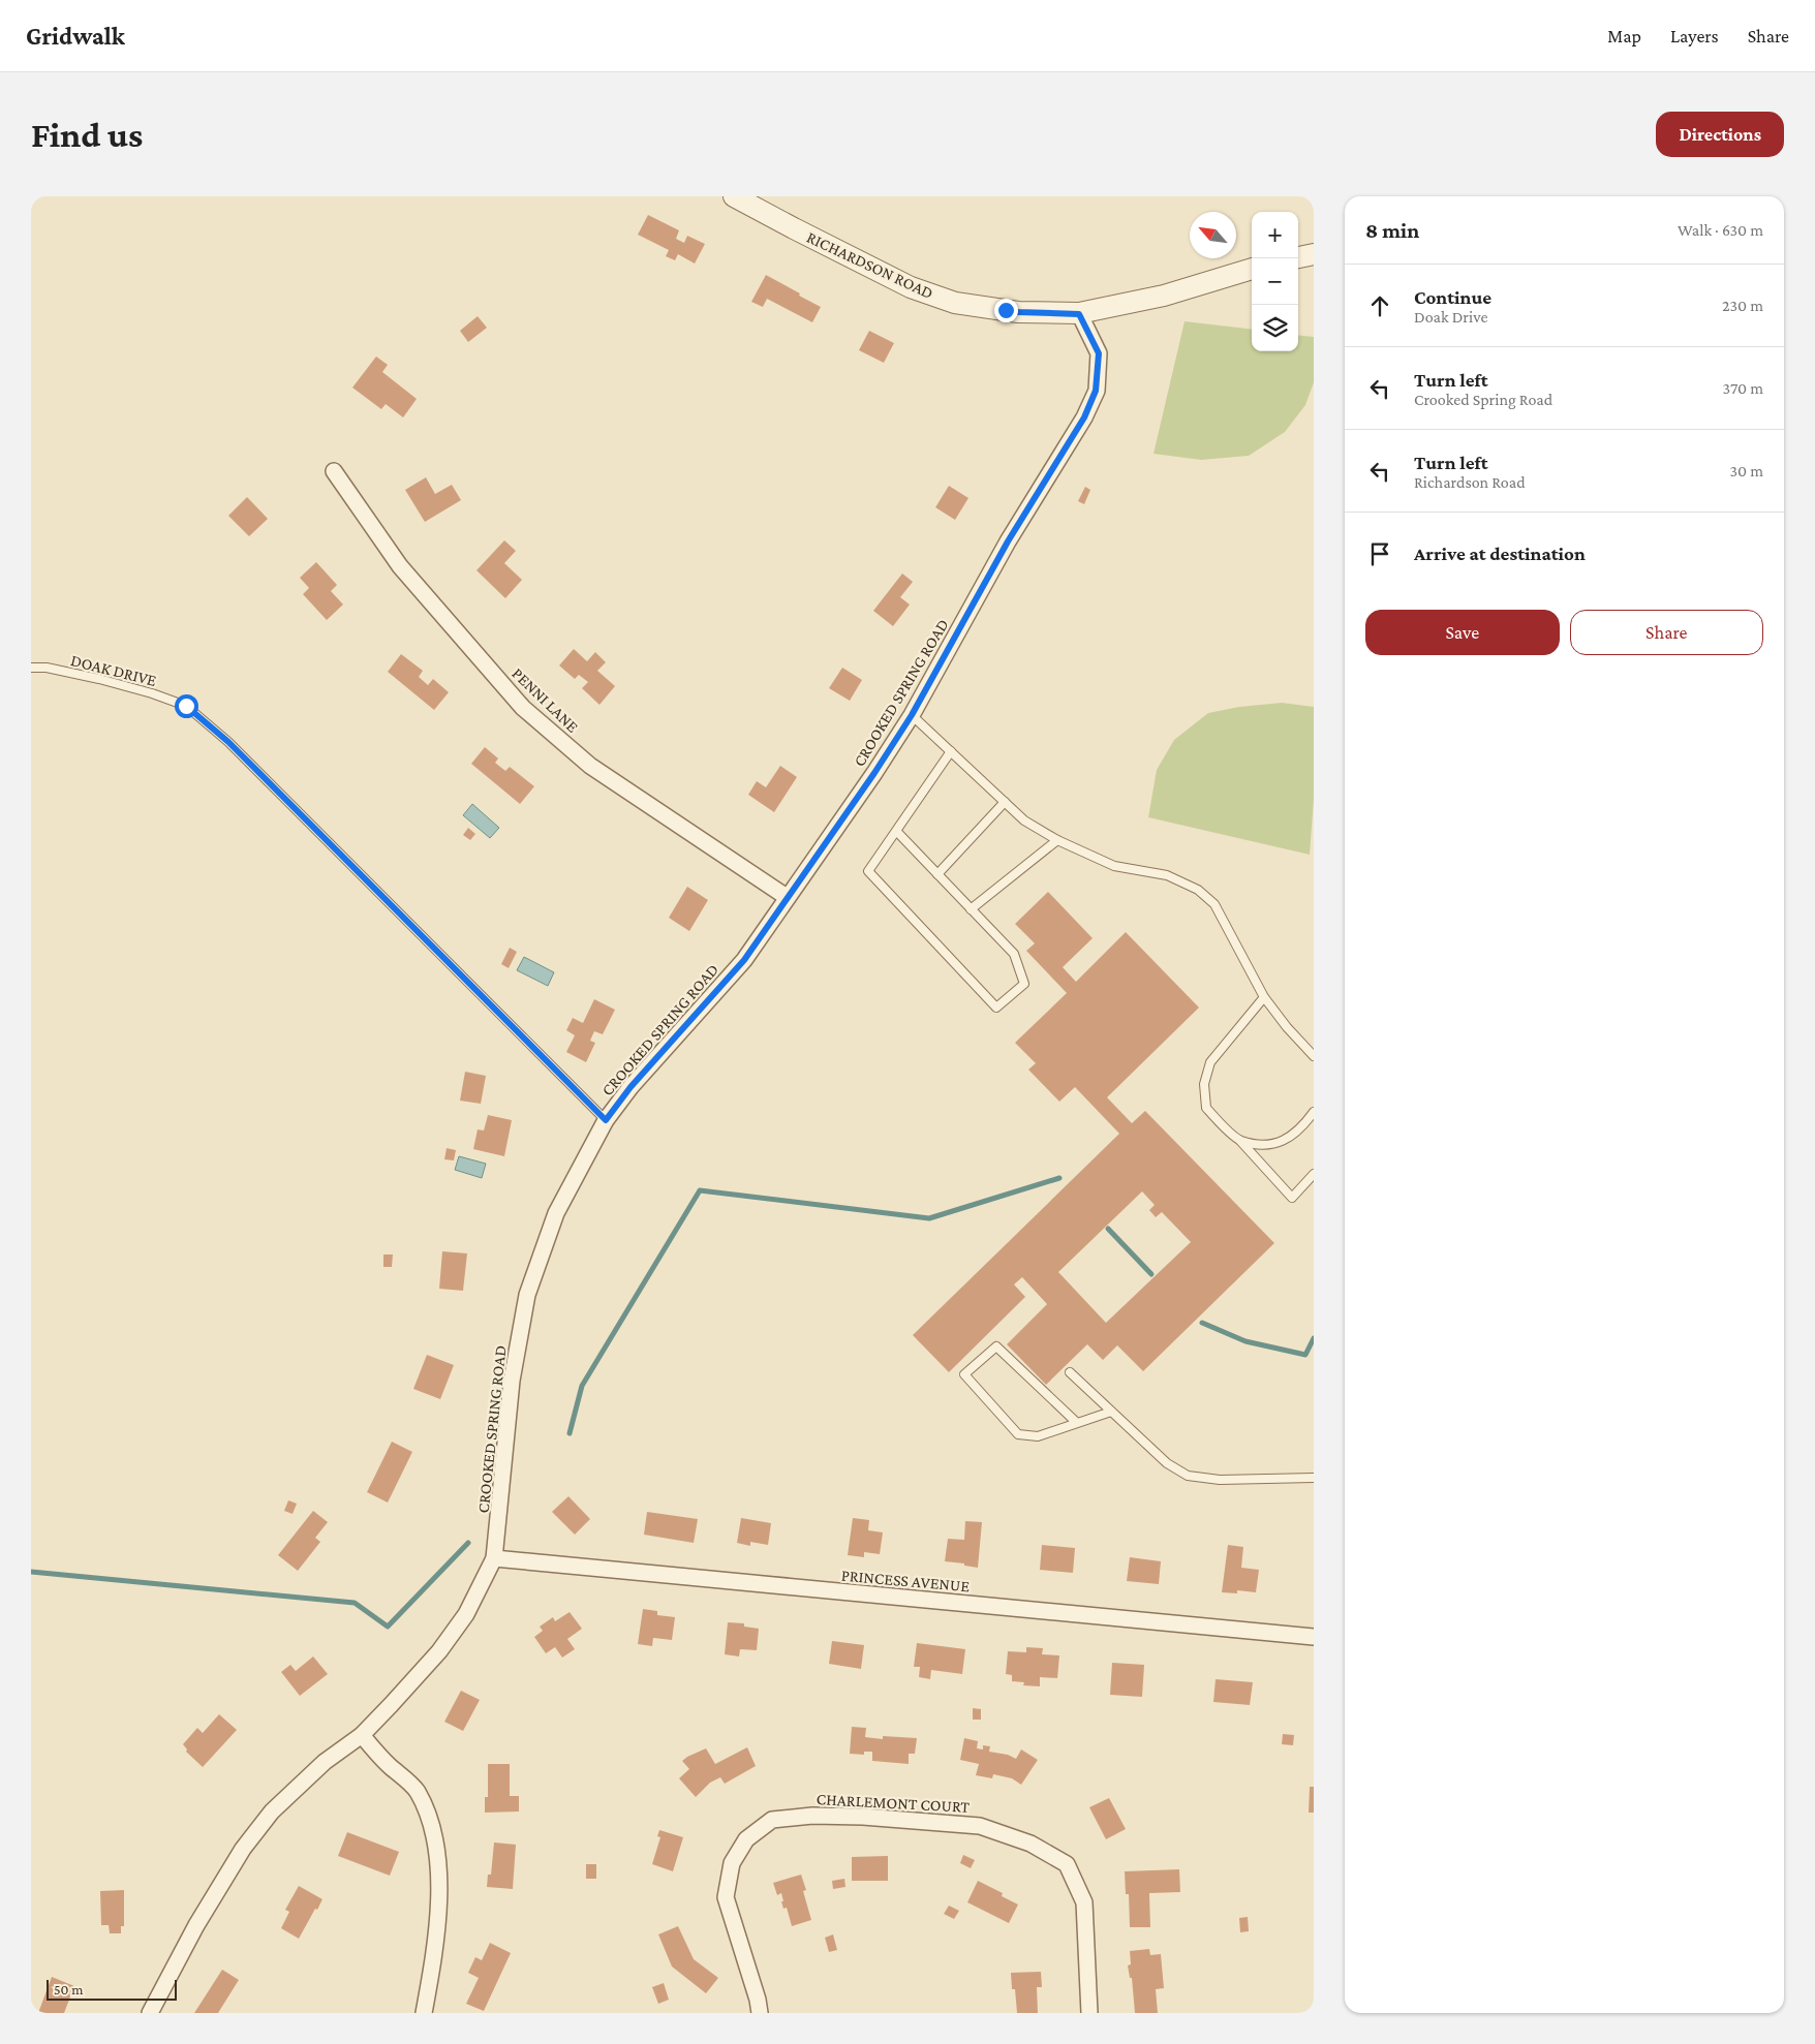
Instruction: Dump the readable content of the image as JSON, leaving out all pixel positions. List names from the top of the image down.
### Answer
{
  "streets": {
    "street": [
      "RICHARDSON ROAD",
      "CROOKED SPRING ROAD",
      "PENNI LANE",
      "PRINCESS AVENUE",
      "CHARLEMONT COURT"
    ],
    "lane": ["DOAK DRIVE"]
  },
  "crossings": [
    ["RICHARDSON ROAD", "CROOKED SPRING ROAD"],
    ["DOAK DRIVE", "CROOKED SPRING ROAD"],
    ["CROOKED SPRING ROAD", "PENNI LANE"],
    ["CROOKED SPRING ROAD", "PRINCESS AVENUE"]
  ],
  "scale_bar": "50 m",
  "north": "top left",
  "page": {
    "header": "Gridwalk",
    "nav": ["Map", "Layers", "Share"],
    "buttons": [
      "Directions",
      ["Save", "Share"]
    ],
    "title": "Find us",
    "heading": ["8 min", "Walk · 630 m"],
    "map_buttons": ["+", "−"],
    "list": [
      ["Continue", "Doak Drive", "230 m"],
      ["Turn left", "Crooked Spring Road", "370 m"],
      ["Turn left", "Richardson Road", "30 m"],
      "Arrive at destination"
    ],
    "scale": "50 m"
  }
}
